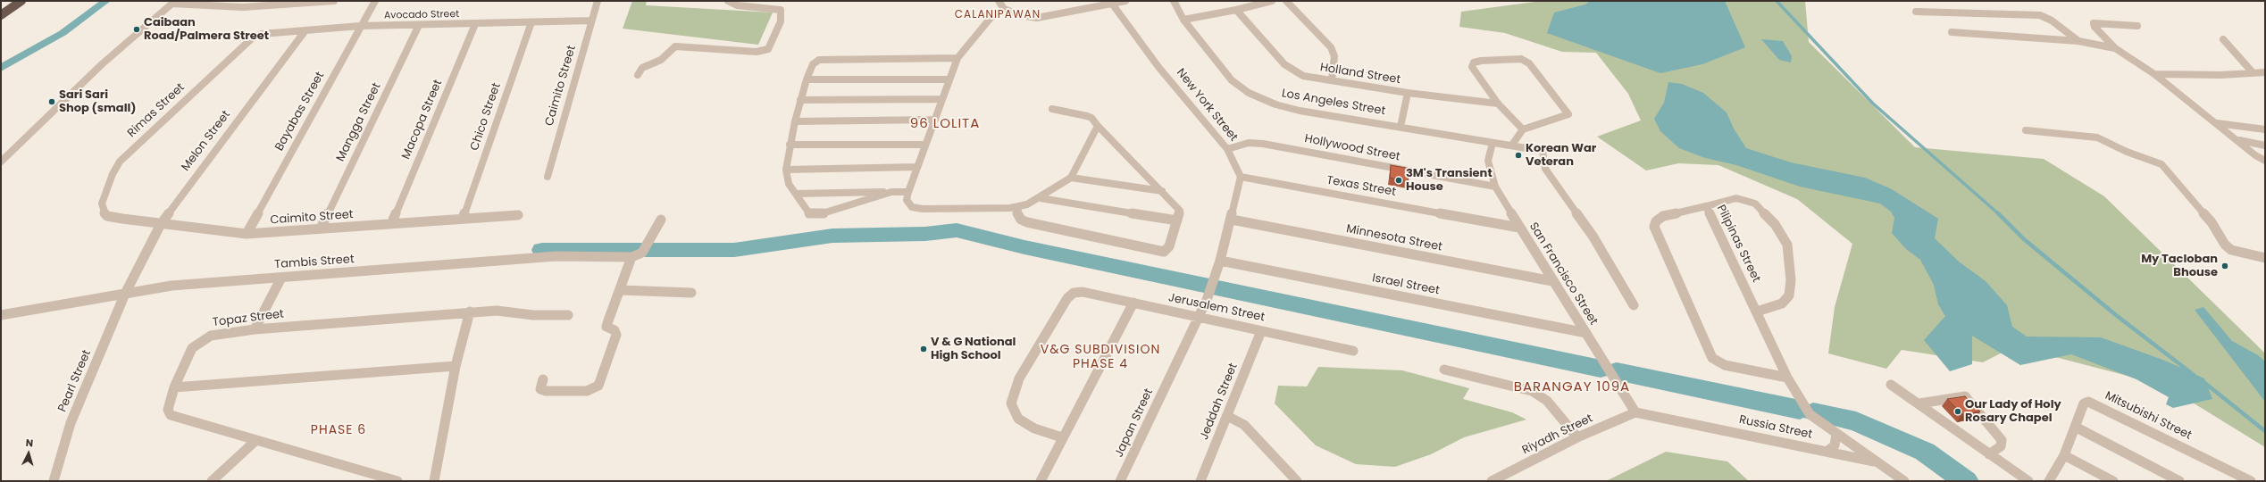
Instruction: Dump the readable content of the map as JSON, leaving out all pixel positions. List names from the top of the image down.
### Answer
{
  "streets": {
    "street": [
      "Avocado Street",
      "Holland Street",
      "Caimito Street",
      "Los Angeles Street",
      "New York Street",
      "Rimas Street",
      "Bayabas Street",
      "Chico Street",
      "Macopa Street",
      "Mangga Street",
      "Melon Street",
      "Hollywood Street",
      "Texas Street",
      "Minnesota Street",
      "Pilipinas Street",
      "Tambis Street",
      "San Francisco Street",
      "Israel Street",
      "Jerusalem Street",
      "Topaz Street",
      "Pearl Street",
      "Jeddah Street",
      "Mitsubishi Street",
      "Japan Street",
      "Russia Street",
      "Riyadh Street"
    ]
  },
  "crossings": [
    ["Avocado Street", "Caimito Street"],
    ["Avocado Street", "Rimas Street"],
    ["Avocado Street", "Bayabas Street"],
    ["Avocado Street", "Chico Street"],
    ["Avocado Street", "Macopa Street"],
    ["Avocado Street", "Mangga Street"],
    ["Avocado Street", "Melon Street"],
    ["Caimito Street", "Rimas Street"],
    ["Caimito Street", "Bayabas Street"],
    ["Caimito Street", "Chico Street"],
    ["Caimito Street", "Macopa Street"],
    ["Caimito Street", "Mangga Street"],
    ["Caimito Street", "Melon Street"],
    ["Los Angeles Street", "San Francisco Street"],
    ["New York Street", "Hollywood Street"],
    ["New York Street", "Texas Street"],
    ["Melon Street", "Pearl Street"],
    ["Hollywood Street", "San Francisco Street"],
    ["Texas Street", "San Francisco Street"],
    ["Minnesota Street", "San Francisco Street"],
    ["Pilipinas Street", "Russia Street"],
    ["Tambis Street", "Pearl Street"],
    ["San Francisco Street", "Israel Street"],
    ["San Francisco Street", "Russia Street"],
    ["San Francisco Street", "Riyadh Street"],
    ["Jerusalem Street", "Jeddah Street"],
    ["Jerusalem Street", "Japan Street"],
    ["Russia Street", "Riyadh Street"]
  ],
  "districts": [
    "CALANIPAWAN",
    "96 LOLITA",
    "V&G SUBDIVISION PHASE 4",
    "BARANGAY 109A",
    "PHASE 6"
  ],
  "places": [
    "Caibaan Road/Palmera Street",
    "Sari Sari Shop (small)",
    "Korean War Veteran",
    "3M's Transient House",
    "My Tacloban Bhouse",
    "V & G National High School",
    "Our Lady of Holy Rosary Chapel"
  ],
  "north": "top"
}
